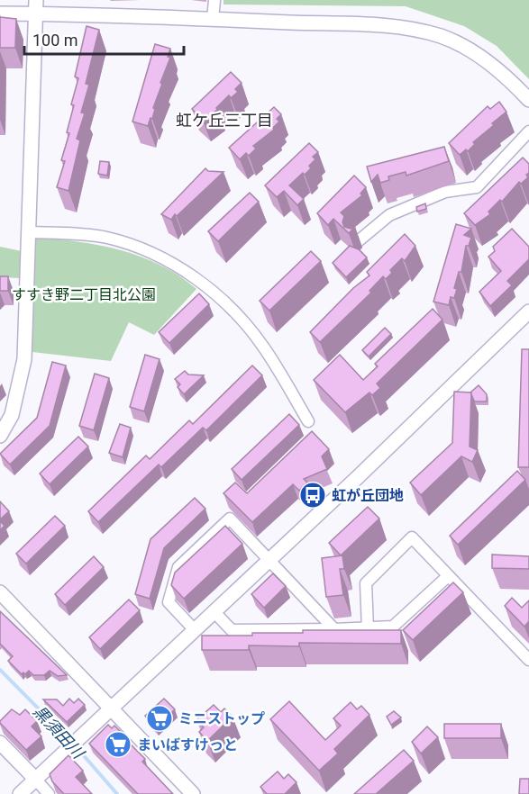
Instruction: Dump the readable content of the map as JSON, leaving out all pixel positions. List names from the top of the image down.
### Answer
{
  "districts": ["虹ケ丘三丁目"],
  "water": ["黒須田川"],
  "parks": ["すすき野二丁目北公園"],
  "places": {
    "bus stop": ["虹が丘団地"],
    "supermarket": ["ミニストップ", "まいばすけっと"]
  },
  "scale_bar": "100 m"
}
